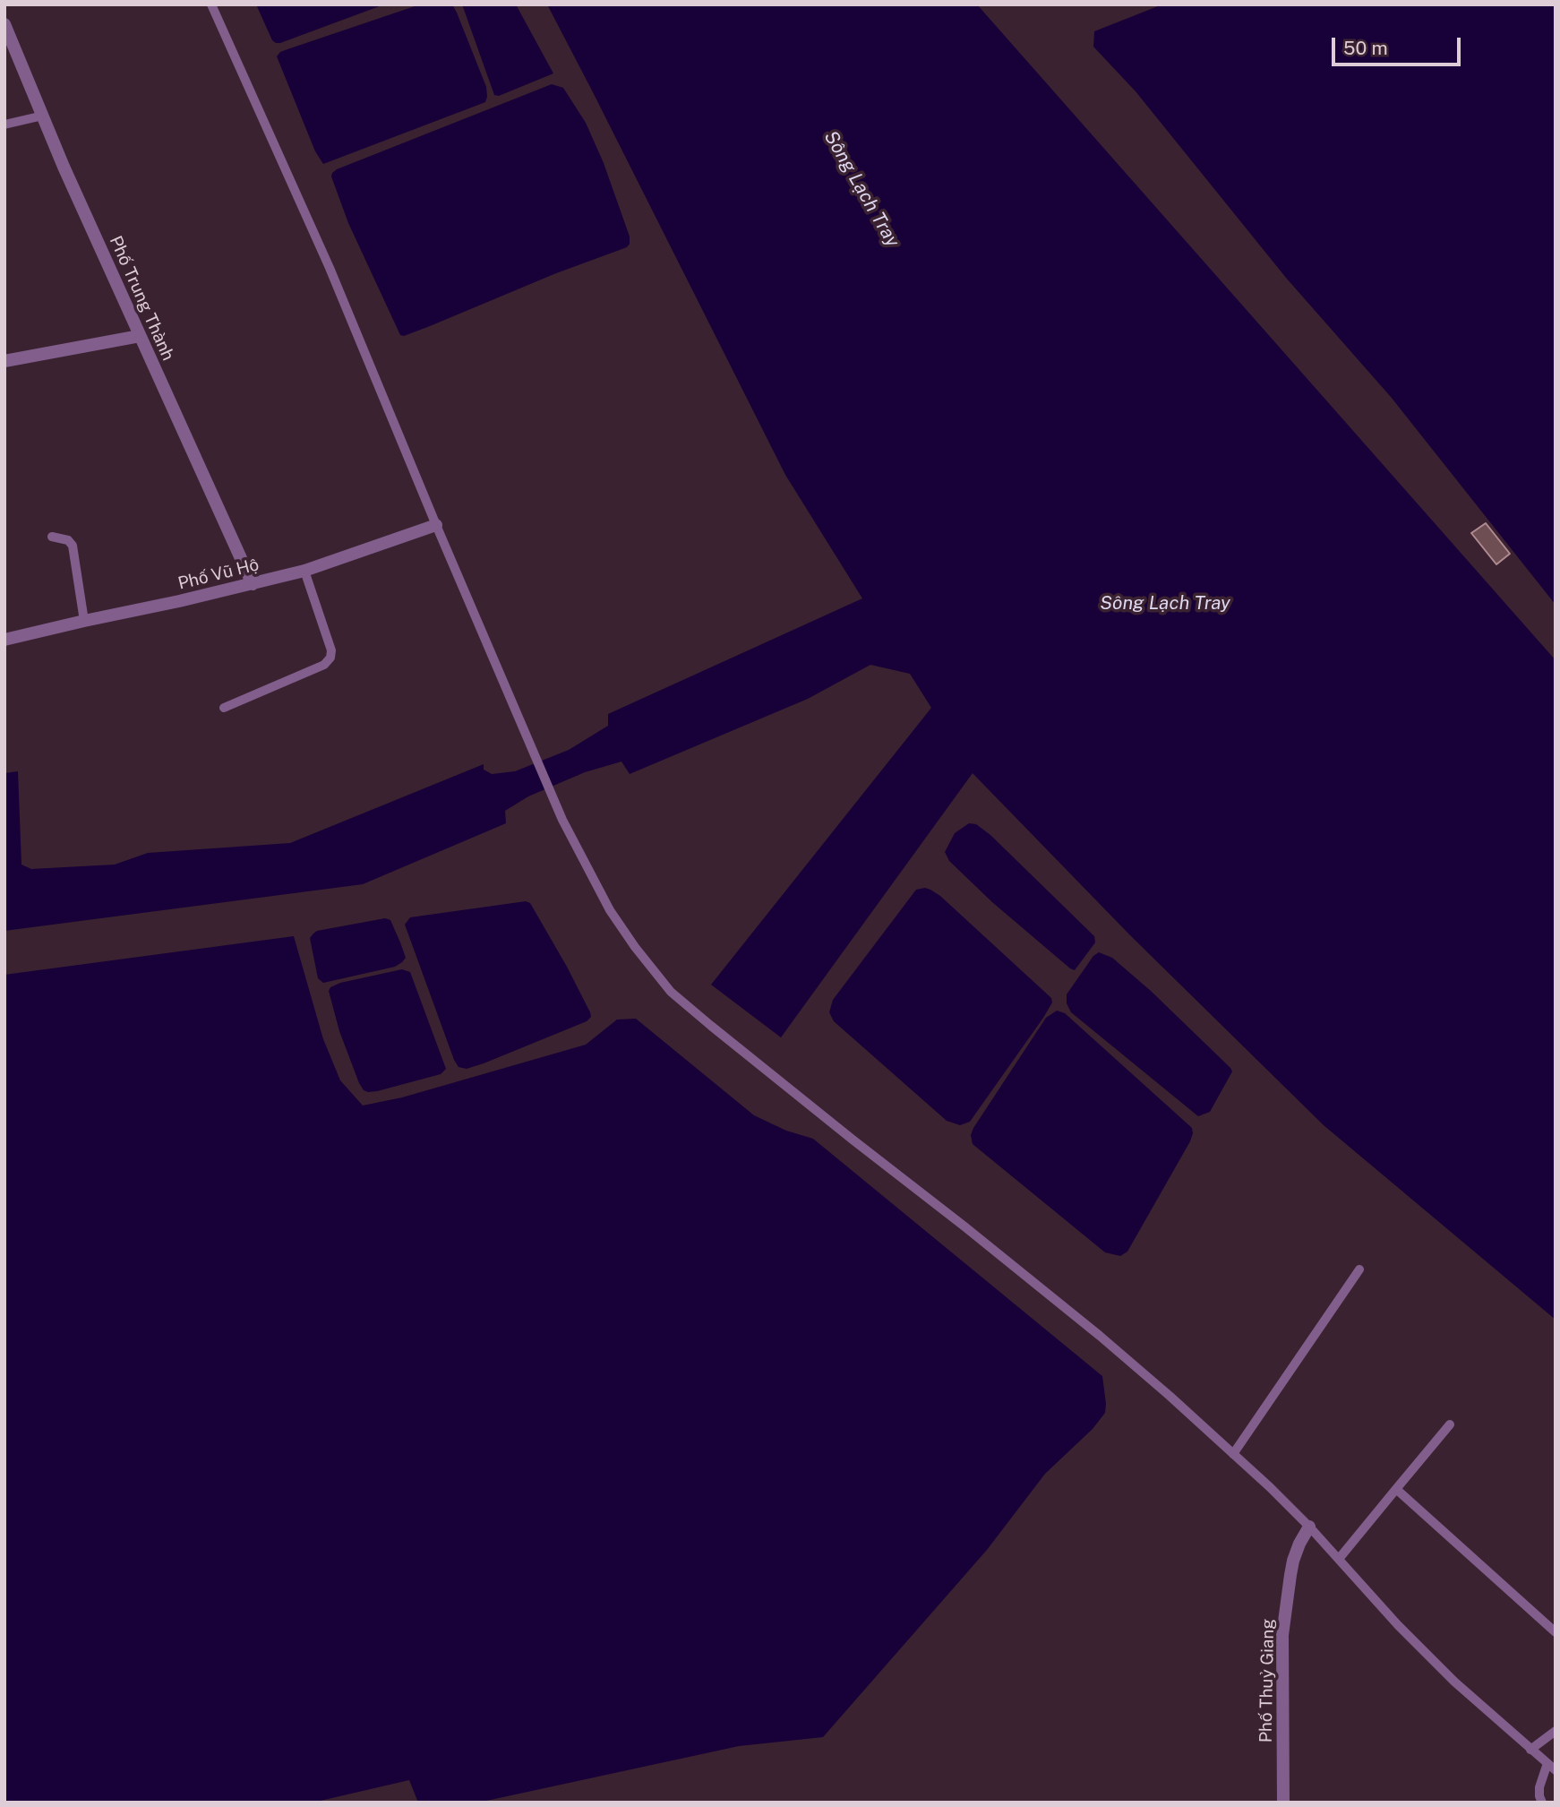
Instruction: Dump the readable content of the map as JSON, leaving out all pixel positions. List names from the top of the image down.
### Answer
{
  "streets": {
    "street": ["Phố Trung Thành", "Phố Vũ Hộ", "Phố Thuỷ Giang"]
  },
  "crossings": [
    ["Phố Trung Thành", "Phố Vũ Hộ"]
  ],
  "water": ["Sông Lạch Tray"],
  "scale_bar": "50 m"
}
